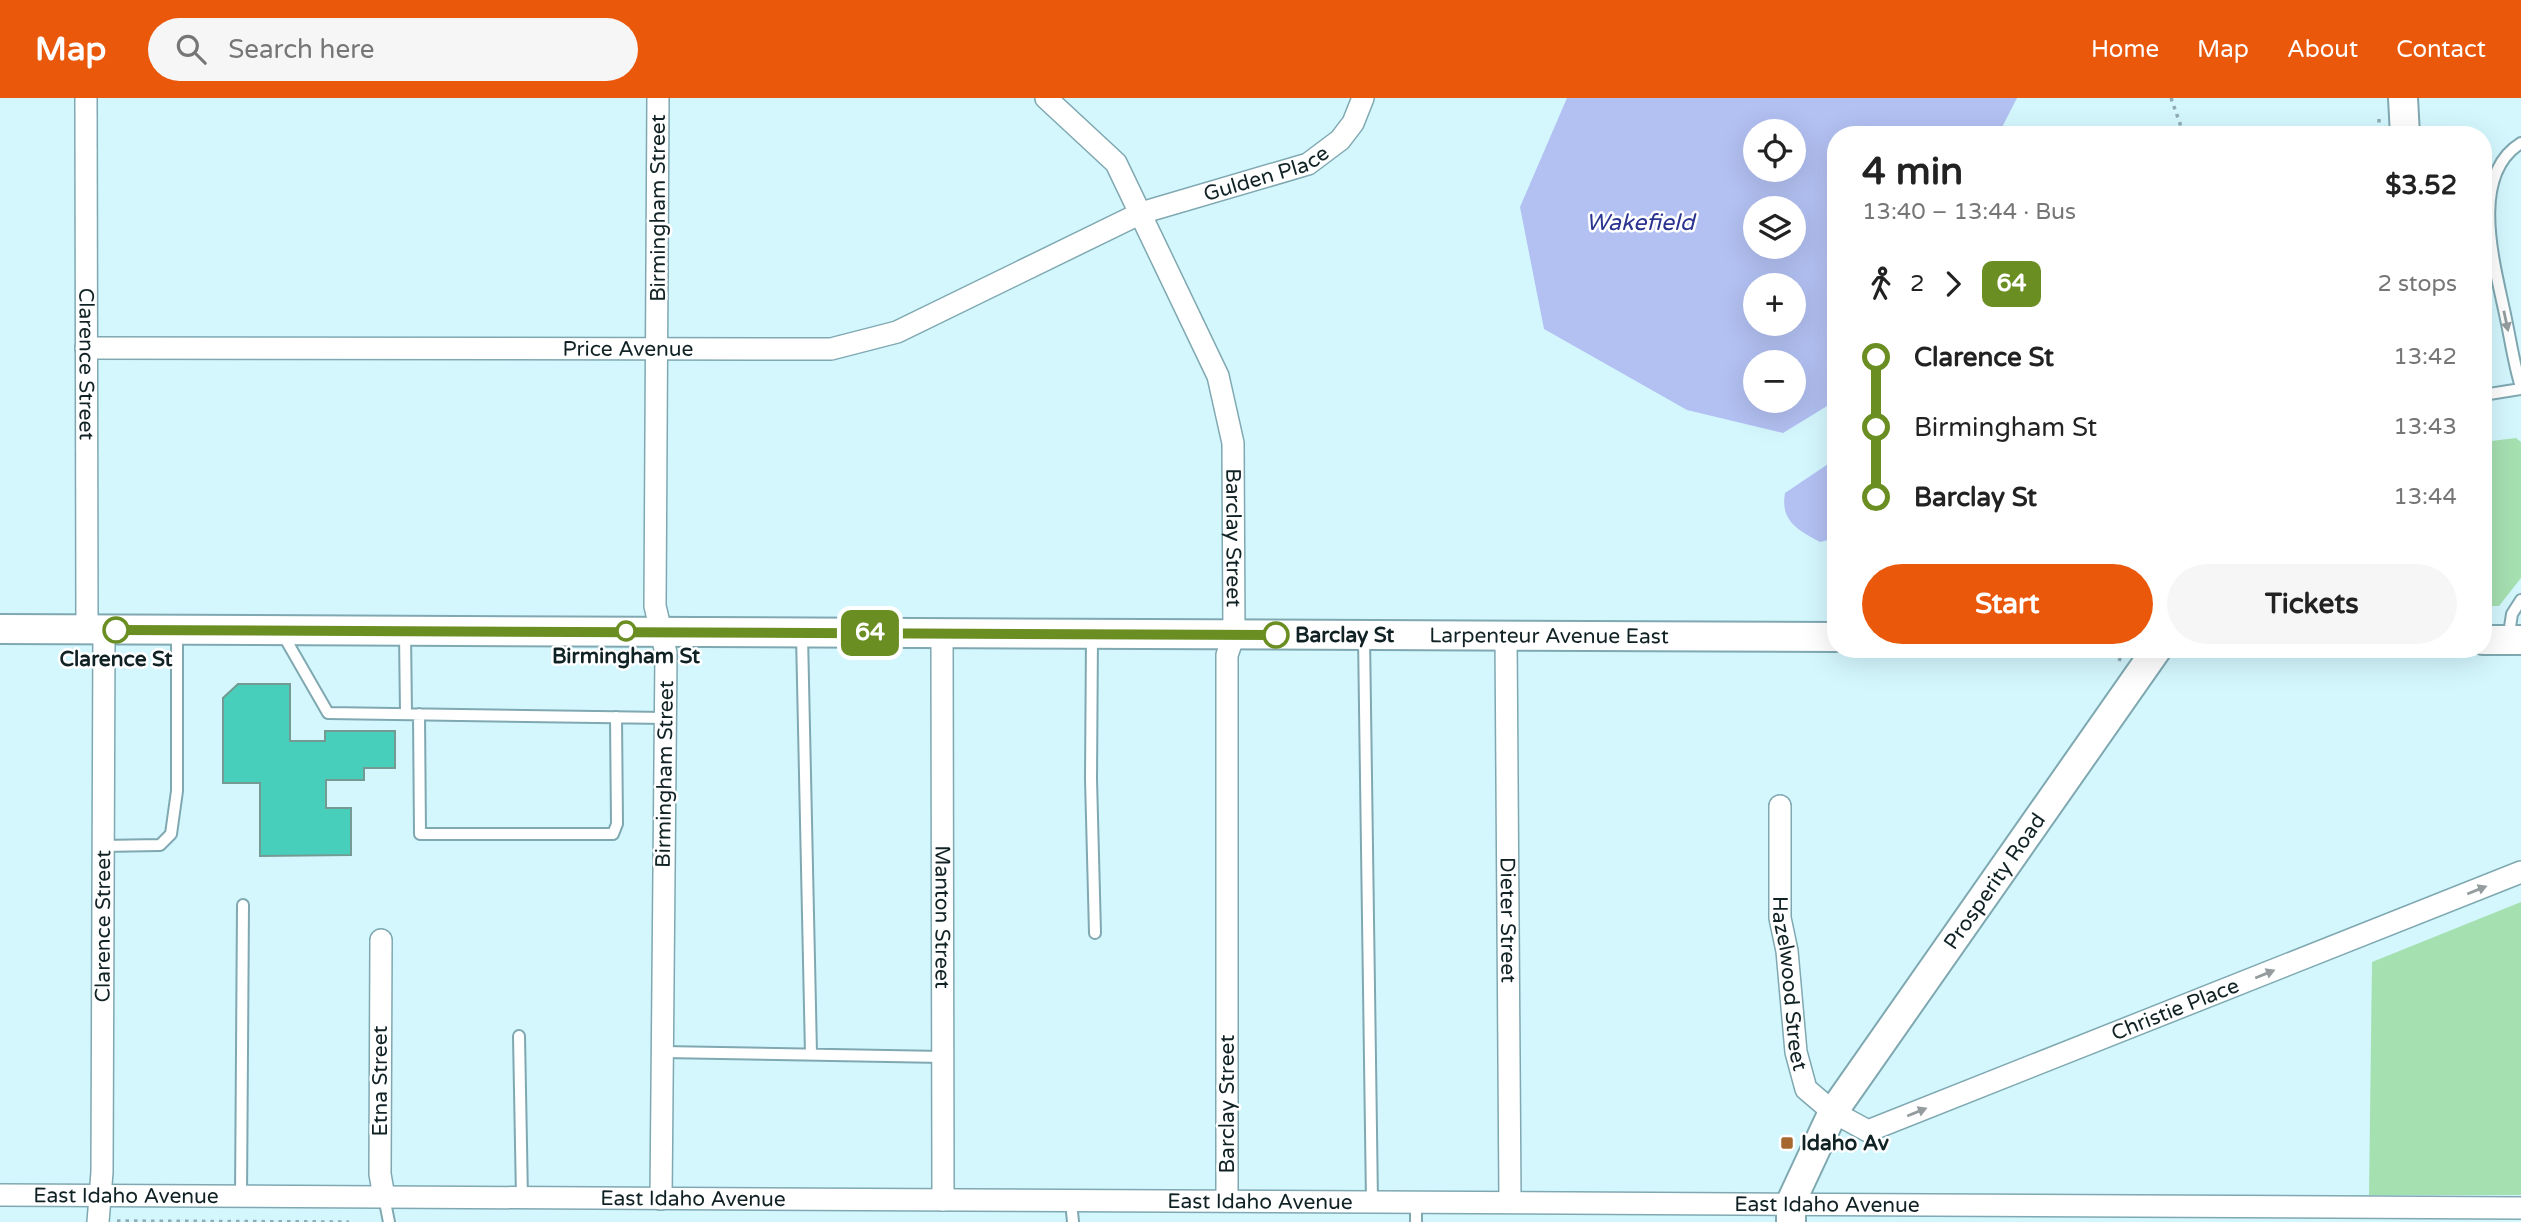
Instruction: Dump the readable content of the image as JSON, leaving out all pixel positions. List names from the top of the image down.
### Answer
{
  "streets": {
    "street": [
      "Gulden Place",
      "Birmingham Street",
      "Price Avenue",
      "Clarence Street",
      "Barclay Street",
      "Larpenteur Avenue East",
      "Prosperity Road",
      "Manton Street",
      "Dieter Street",
      "Hazelwood Street",
      "Christie Place",
      "Etna Street",
      "East Idaho Avenue"
    ]
  },
  "crossings": [
    ["Gulden Place", "Price Avenue"],
    ["Gulden Place", "Barclay Street"],
    ["Birmingham Street", "Price Avenue"],
    ["Birmingham Street", "Larpenteur Avenue East"],
    ["Birmingham Street", "East Idaho Avenue"],
    ["Price Avenue", "Clarence Street"],
    ["Price Avenue", "Barclay Street"],
    ["Clarence Street", "Larpenteur Avenue East"],
    ["Clarence Street", "East Idaho Avenue"],
    ["Barclay Street", "Larpenteur Avenue East"],
    ["Barclay Street", "East Idaho Avenue"],
    ["Larpenteur Avenue East", "Manton Street"],
    ["Larpenteur Avenue East", "Dieter Street"],
    ["Prosperity Road", "Hazelwood Street"],
    ["Prosperity Road", "Christie Place"],
    ["Manton Street", "East Idaho Avenue"],
    ["Dieter Street", "East Idaho Avenue"],
    ["Hazelwood Street", "Christie Place"],
    ["Etna Street", "East Idaho Avenue"]
  ],
  "one_way": ["Christie Place"],
  "water": ["Wakefield"],
  "places": {
    "other": ["Clarence St", "Birmingham St", "Barclay St"],
    "transit": ["Idaho Av"]
  },
  "lines": ["bus line 64"],
  "page": {
    "header": "Map",
    "search": "Search here",
    "nav": [
      "Home",
      "Map",
      "About",
      "Contact"
    ],
    "on_map": "64",
    "map_buttons": ["+", "−"],
    "heading": ["4 min", "13:40 – 13:44 · Bus", "$3.52"],
    "legs": ["2", "64", "2 stops"],
    "list": [
      {
        "name": "Clarence St",
        "value": "13:42"
      },
      {
        "name": "Birmingham St",
        "value": "13:43"
      },
      {
        "name": "Barclay St",
        "value": "13:44"
      }
    ],
    "buttons": ["Start", "Tickets"]
  }
}
